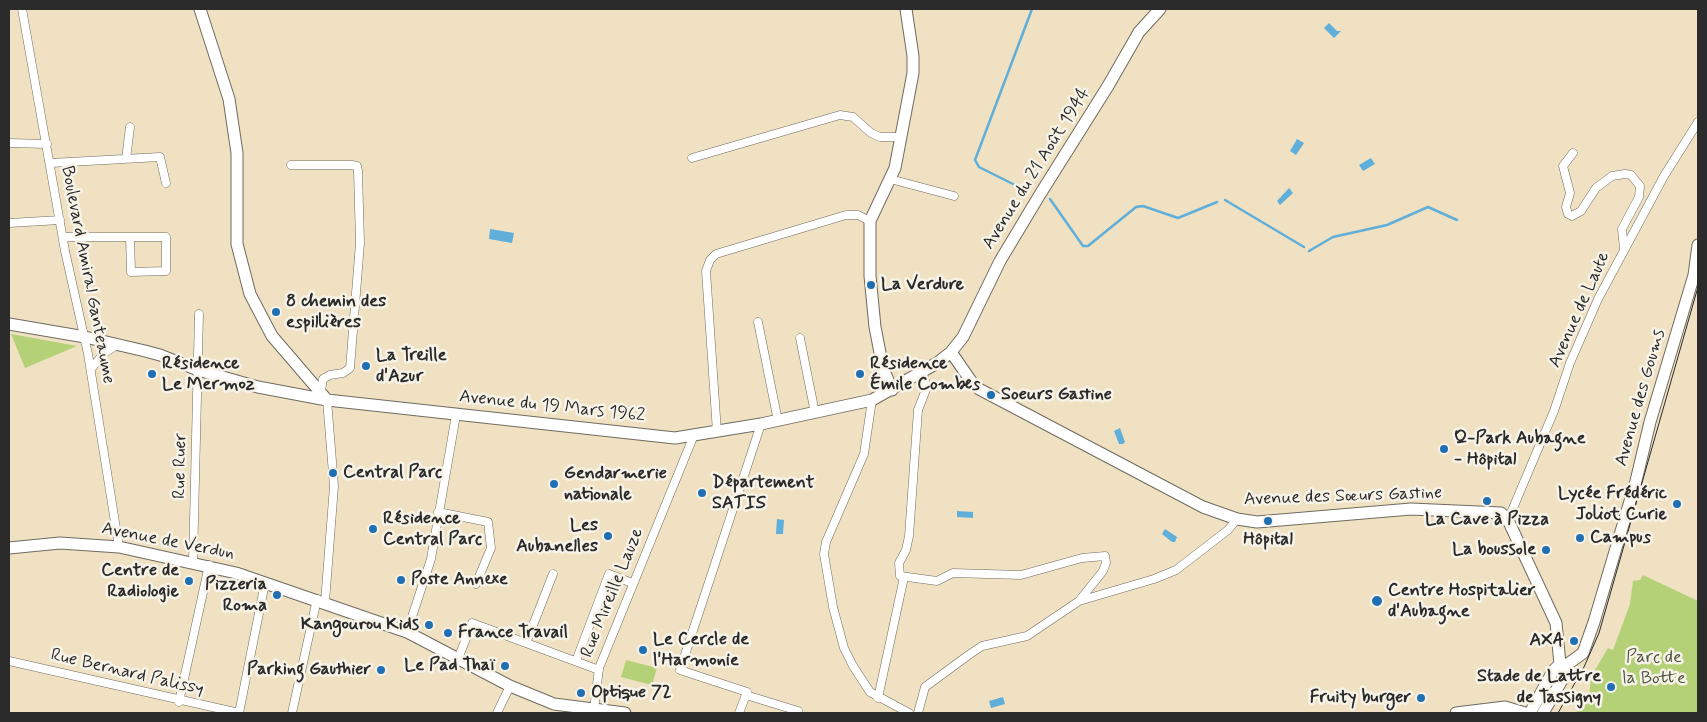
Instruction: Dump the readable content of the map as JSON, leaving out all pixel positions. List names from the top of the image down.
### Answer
{
  "streets": {
    "main road": [
      "Avenue du 21 Août 1944",
      "Avenue des Goums",
      "Avenue du 19 Mars 1962",
      "Avenue des Sœurs Gastine",
      "Avenue de Verdun"
    ],
    "street": [
      "Boulevard Amiral Ganteaume",
      "Avenue de Laute",
      "Rue Ruer",
      "Rue Mireille Lauze",
      "Rue Bernard Palissy"
    ]
  },
  "crossings": [
    ["Avenue du 21 Août 1944", "Avenue du 19 Mars 1962"],
    ["Avenue du 21 Août 1944", "Avenue des Sœurs Gastine"],
    ["Boulevard Amiral Ganteaume", "Avenue du 19 Mars 1962"],
    ["Boulevard Amiral Ganteaume", "Avenue de Verdun"],
    ["Avenue de Laute", "Avenue des Sœurs Gastine"],
    ["Avenue du 19 Mars 1962", "Rue Ruer"],
    ["Avenue du 19 Mars 1962", "Avenue des Sœurs Gastine"],
    ["Avenue du 19 Mars 1962", "Rue Mireille Lauze"],
    ["Rue Ruer", "Avenue de Verdun"],
    ["Avenue de Verdun", "Rue Mireille Lauze"]
  ],
  "parks": ["Parc de la Botte"],
  "places": [
    "La Verdure",
    "8 chemin des espillières",
    "La Treille d'Azur",
    "Résidence Le Mermoz",
    "Résidence Émile Combes",
    "Soeurs Gastine",
    "Q-Park Aubagne - Hôpital",
    "Central Parc",
    "Gendarmerie nationale",
    "Département SATIS",
    "La Cave à Pizza",
    "Lycée Frédéric Joliot Curie",
    "Hôpital",
    "Résidence Central Parc",
    "Les Aubanelles",
    "Campus",
    "La boussole",
    "Poste Annexe",
    "Centre de Radiologie",
    "Pizzeria Roma",
    "Centre Hospitalier d'Aubagne",
    "Kangourou Kids",
    "France Travail",
    "AXA",
    "Le Cercle de l'Harmonie",
    "Le Pad Thaï",
    "Parking Gauthier",
    "Stade de Lattre de Tassigny",
    "Optique 72",
    "Fruity burger"
  ]
}
